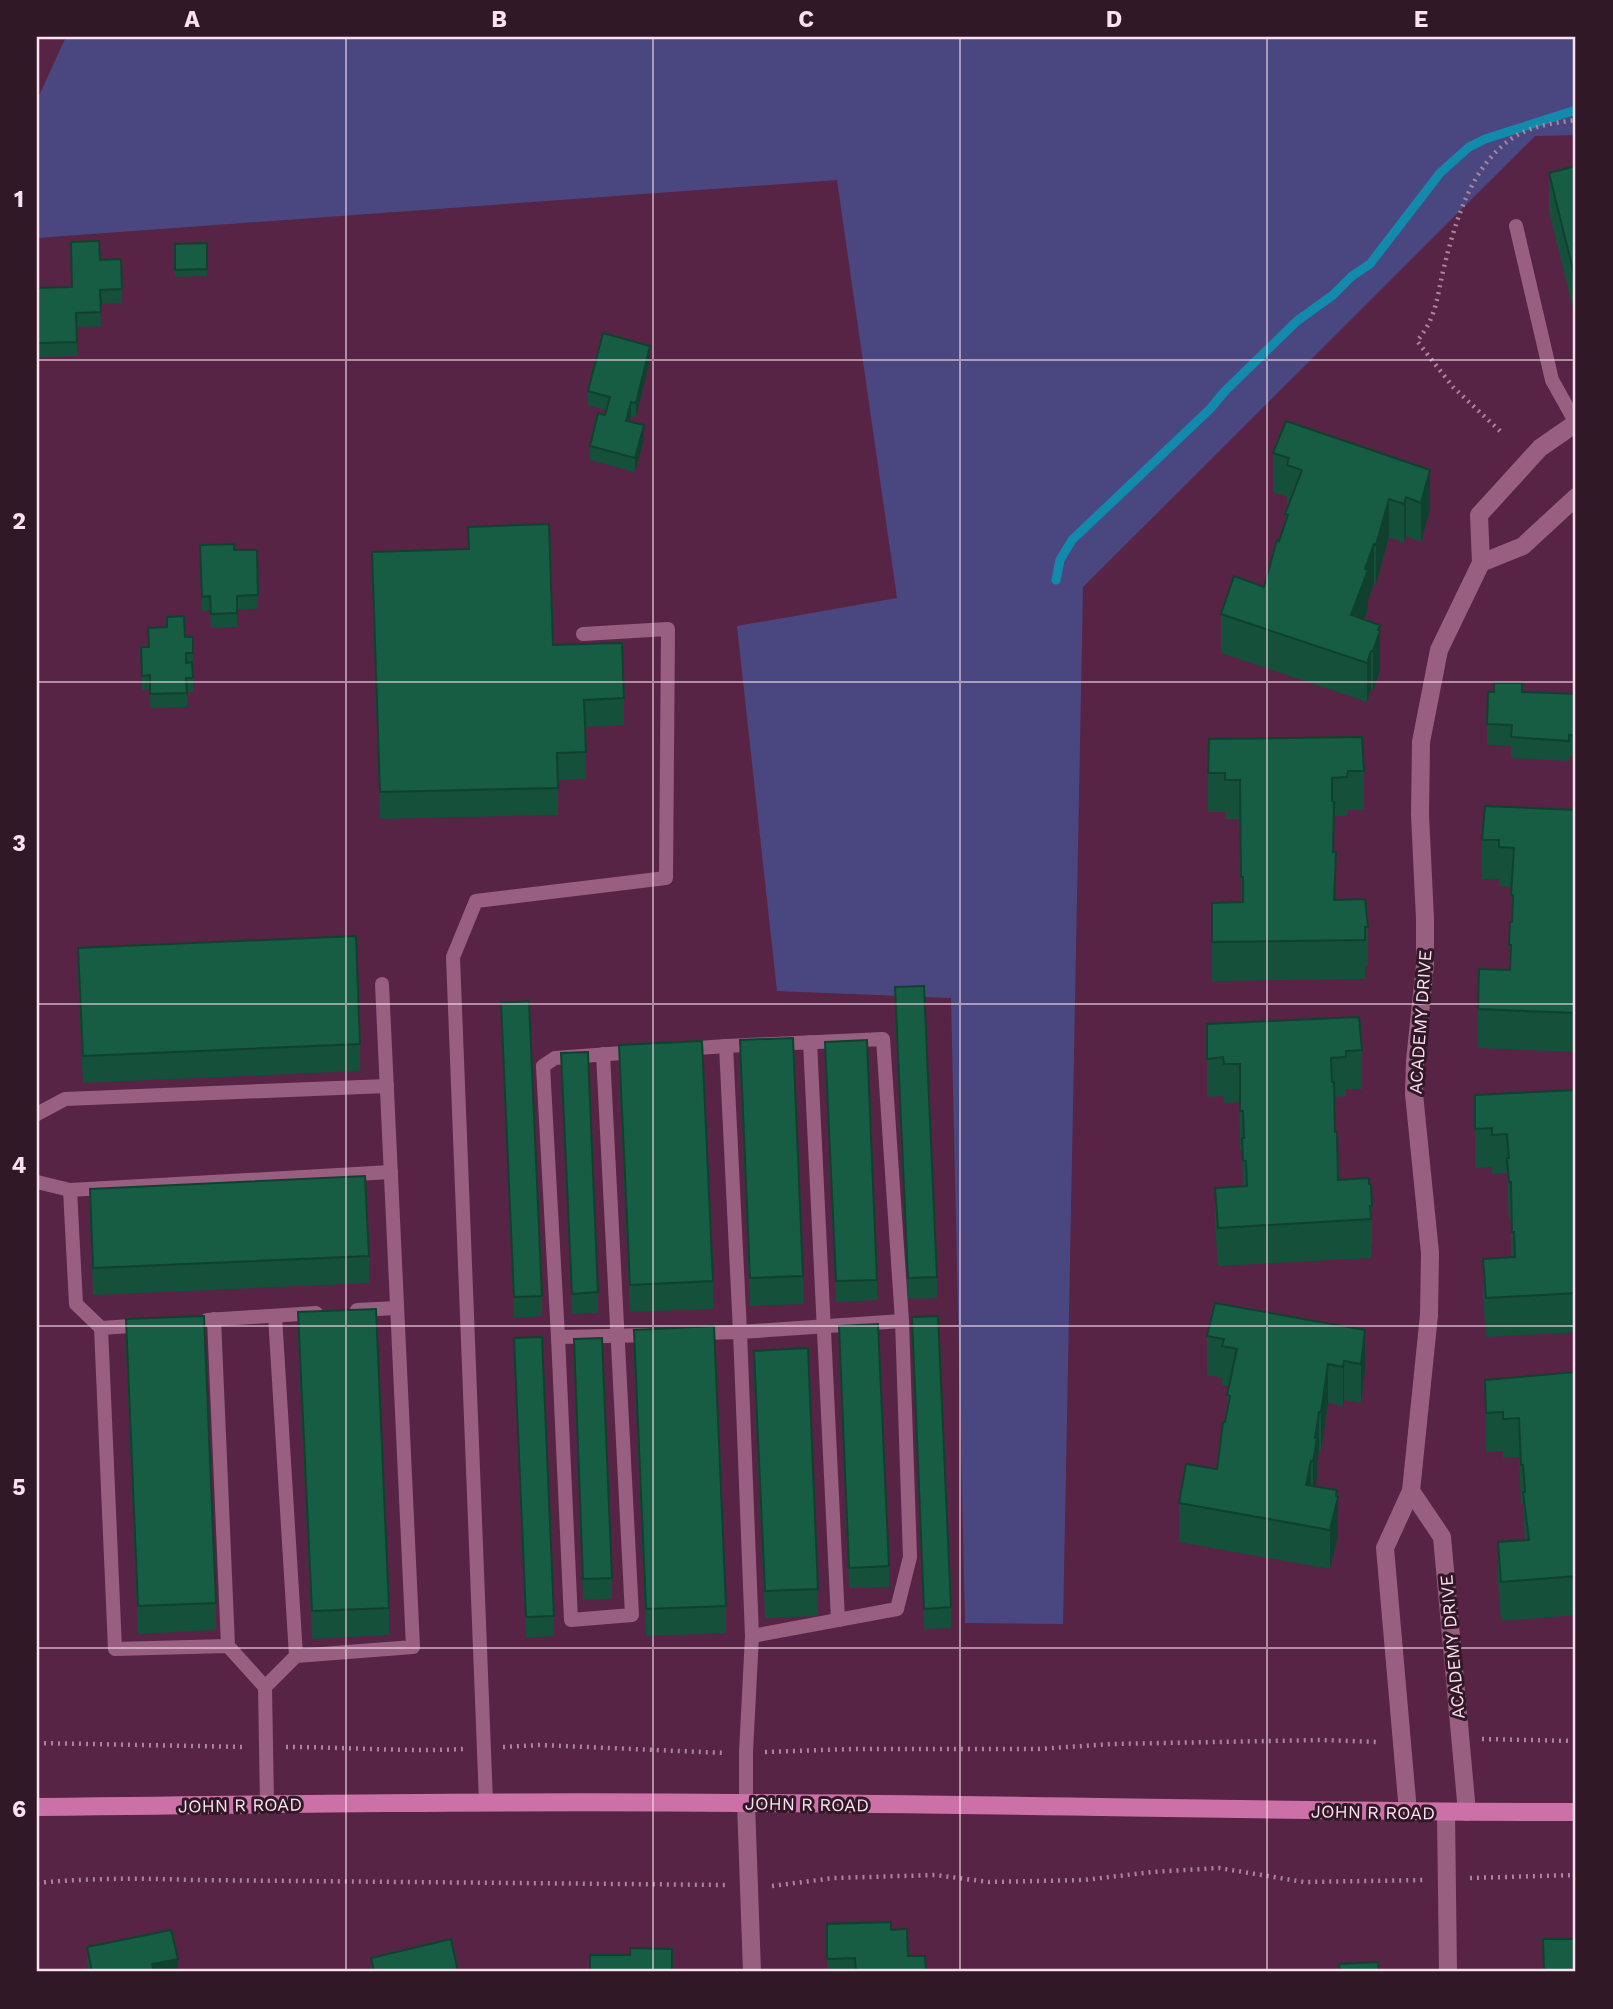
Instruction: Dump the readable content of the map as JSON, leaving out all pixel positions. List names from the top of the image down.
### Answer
{
  "streets": {
    "main road": ["JOHN R ROAD"],
    "street": ["ACADEMY DRIVE"]
  },
  "crossings": [
    ["ACADEMY DRIVE", "JOHN R ROAD"]
  ],
  "grid": {
    "columns": [
      "A",
      "B",
      "C",
      "D",
      "E"
    ],
    "rows": [
      "1",
      "2",
      "3",
      "4",
      "5",
      "6"
    ]
  }
}
